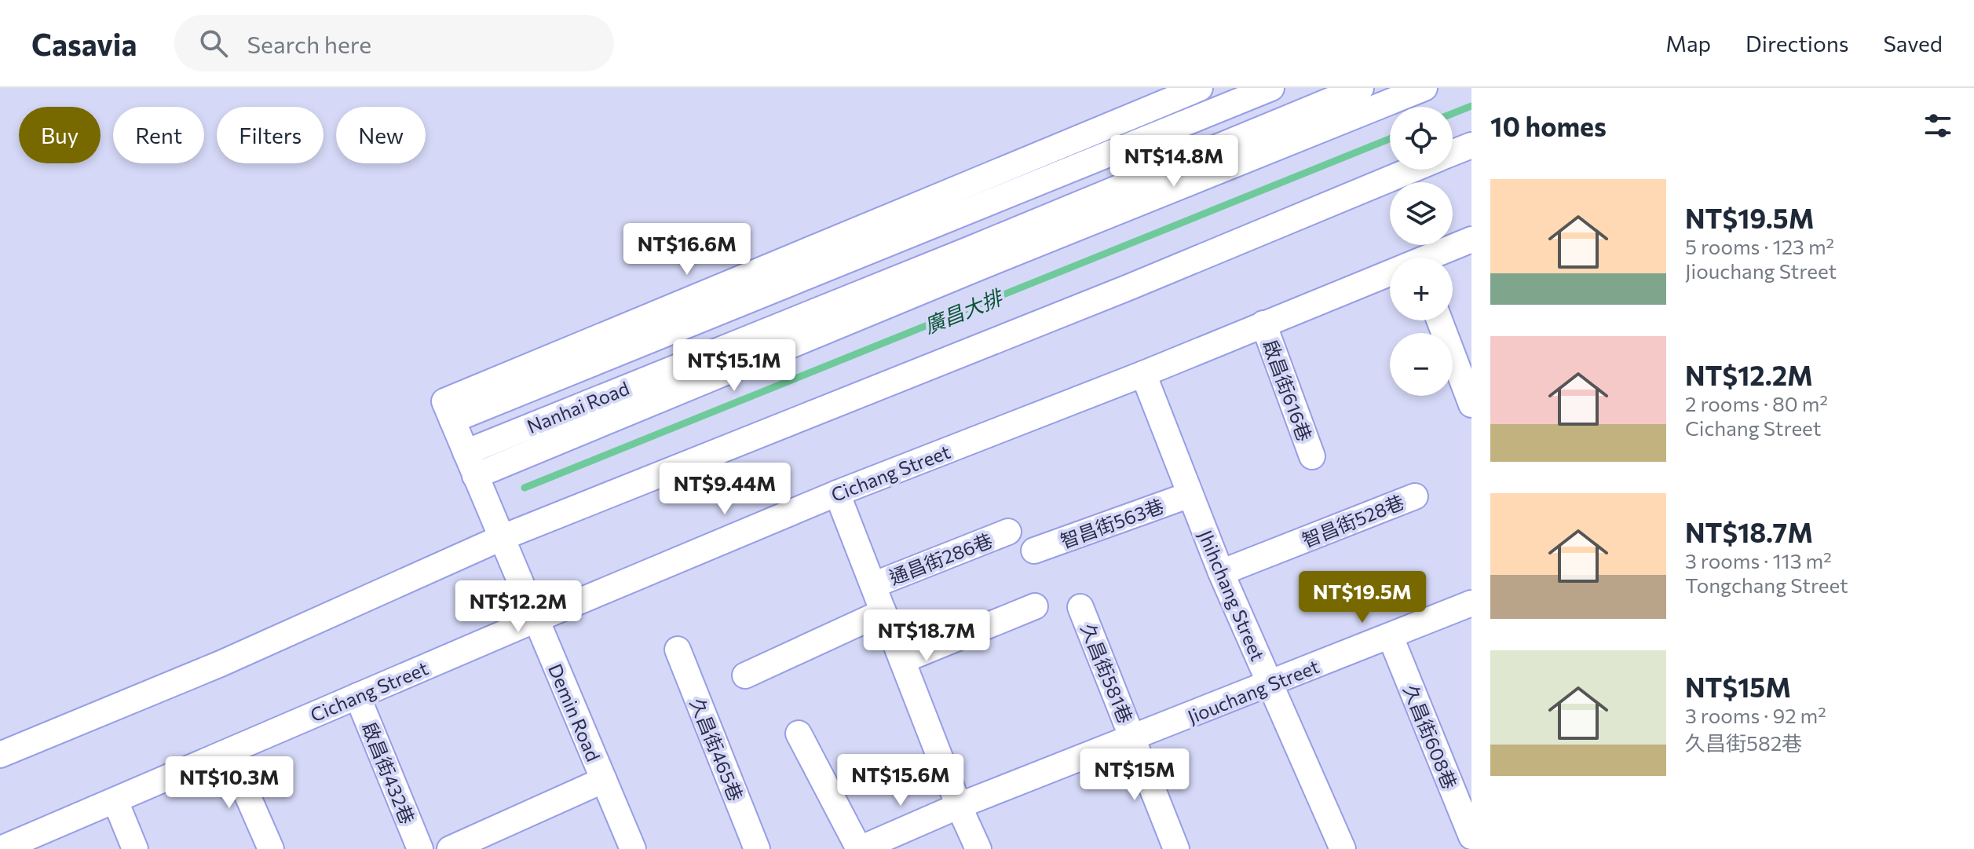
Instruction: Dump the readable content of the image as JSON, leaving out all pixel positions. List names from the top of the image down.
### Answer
{
  "streets": {
    "street": [
      "啟昌街616巷",
      "Nanhai Road",
      "Cichang Street",
      "智昌街528巷",
      "智昌街563巷",
      "通昌街286巷",
      "Jhihchang Street",
      "久昌街581巷",
      "Jiouchang Street",
      "Demin Road",
      "久昌街608巷",
      "久昌街465巷",
      "啟昌街432巷"
    ]
  },
  "crossings": [
    ["啟昌街616巷", "Cichang Street"],
    ["Nanhai Road", "Demin Road"],
    ["Cichang Street", "Jhihchang Street"],
    ["Cichang Street", "Demin Road"],
    ["Cichang Street", "啟昌街432巷"],
    ["智昌街528巷", "Jhihchang Street"],
    ["智昌街563巷", "Jhihchang Street"],
    ["Jhihchang Street", "Jiouchang Street"],
    ["久昌街581巷", "Jiouchang Street"],
    ["Jiouchang Street", "久昌街608巷"]
  ],
  "water": ["廣昌大排"],
  "page": {
    "header": "Casavia",
    "search": "Search here",
    "nav": ["Map", "Directions", "Saved"],
    "heading": "10 homes",
    "map_buttons": ["+", "−"],
    "chip": [
      "Buy",
      "Rent",
      "Filters",
      "New"
    ],
    "price": [
      "NT$14.8M",
      "NT$16.6M",
      "NT$15.1M",
      "NT$9.44M",
      "NT$19.5M",
      "NT$12.2M",
      "NT$18.7M",
      "NT$15M",
      "NT$15.6M",
      "NT$10.3M"
    ],
    "list": [
      {
        "name": "NT$19.5M",
        "note": "5 rooms · 123 m² · Jiouchang Street"
      },
      {
        "name": "NT$12.2M",
        "note": "2 rooms · 80 m² · Cichang Street"
      },
      {
        "name": "NT$18.7M",
        "note": "3 rooms · 113 m² · Tongchang Street"
      },
      {
        "name": "NT$15M",
        "note": "3 rooms · 92 m² · 久昌街582巷"
      }
    ]
  }
}
